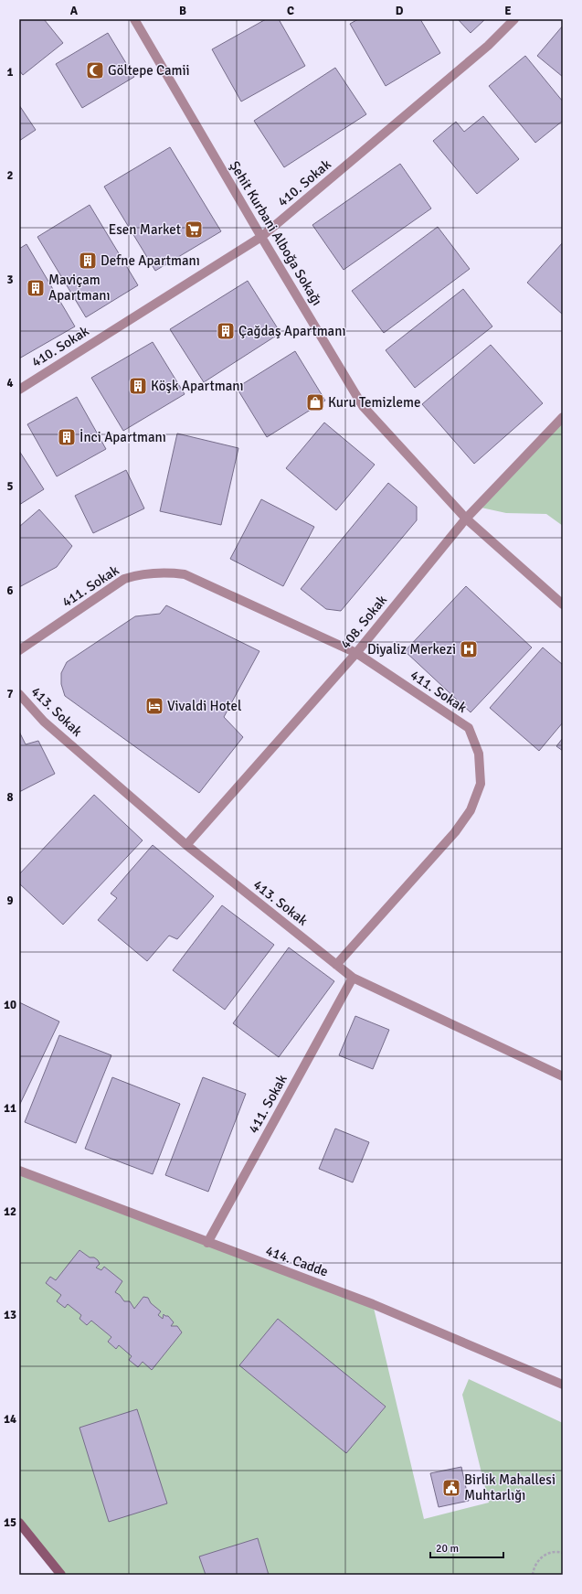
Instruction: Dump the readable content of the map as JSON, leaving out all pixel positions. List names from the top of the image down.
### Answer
{
  "streets": {
    "street": [
      "410. Sokak",
      "Şehit Kurbani Alboğa Sokağı",
      "411. Sokak",
      "408. Sokak",
      "413. Sokak",
      "414. Cadde"
    ]
  },
  "crossings": [
    ["410. Sokak", "Şehit Kurbani Alboğa Sokağı"],
    ["Şehit Kurbani Alboğa Sokağı", "408. Sokak"],
    ["411. Sokak", "408. Sokak"],
    ["411. Sokak", "413. Sokak"],
    ["411. Sokak", "414. Cadde"],
    ["408. Sokak", "413. Sokak"]
  ],
  "places": {
    "mosque": ["Göltepe Camii"],
    "supermarket": ["Esen Market"],
    "building": [
      "Defne Apartmanı",
      "Maviçam Apartmanı",
      "Çağdaş Apartmanı",
      "Köşk Apartmanı",
      "İnci Apartmanı"
    ],
    "shop": ["Kuru Temizleme"],
    "hospital": ["Diyaliz Merkezi"],
    "hotel": ["Vivaldi Hotel"],
    "public building": ["Birlik Mahallesi Muhtarlığı"]
  },
  "scale_bar": "20 m",
  "grid": {
    "columns": [
      "A",
      "B",
      "C",
      "D",
      "E"
    ],
    "rows": [
      "1",
      "2",
      "3",
      "4",
      "5",
      "6",
      "7",
      "8",
      "9",
      "10",
      "11",
      "12",
      "13",
      "14",
      "15"
    ]
  }
}
